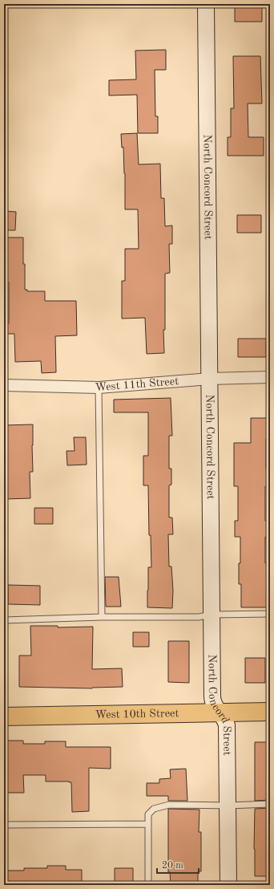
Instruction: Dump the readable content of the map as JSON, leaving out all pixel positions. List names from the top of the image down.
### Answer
{
  "streets": {
    "main road": ["North Concord Street", "West 10th Street"],
    "street": ["West 11th Street"]
  },
  "crossings": [
    ["North Concord Street", "West 11th Street"],
    ["North Concord Street", "West 10th Street"]
  ],
  "scale_bar": "20 m"
}
